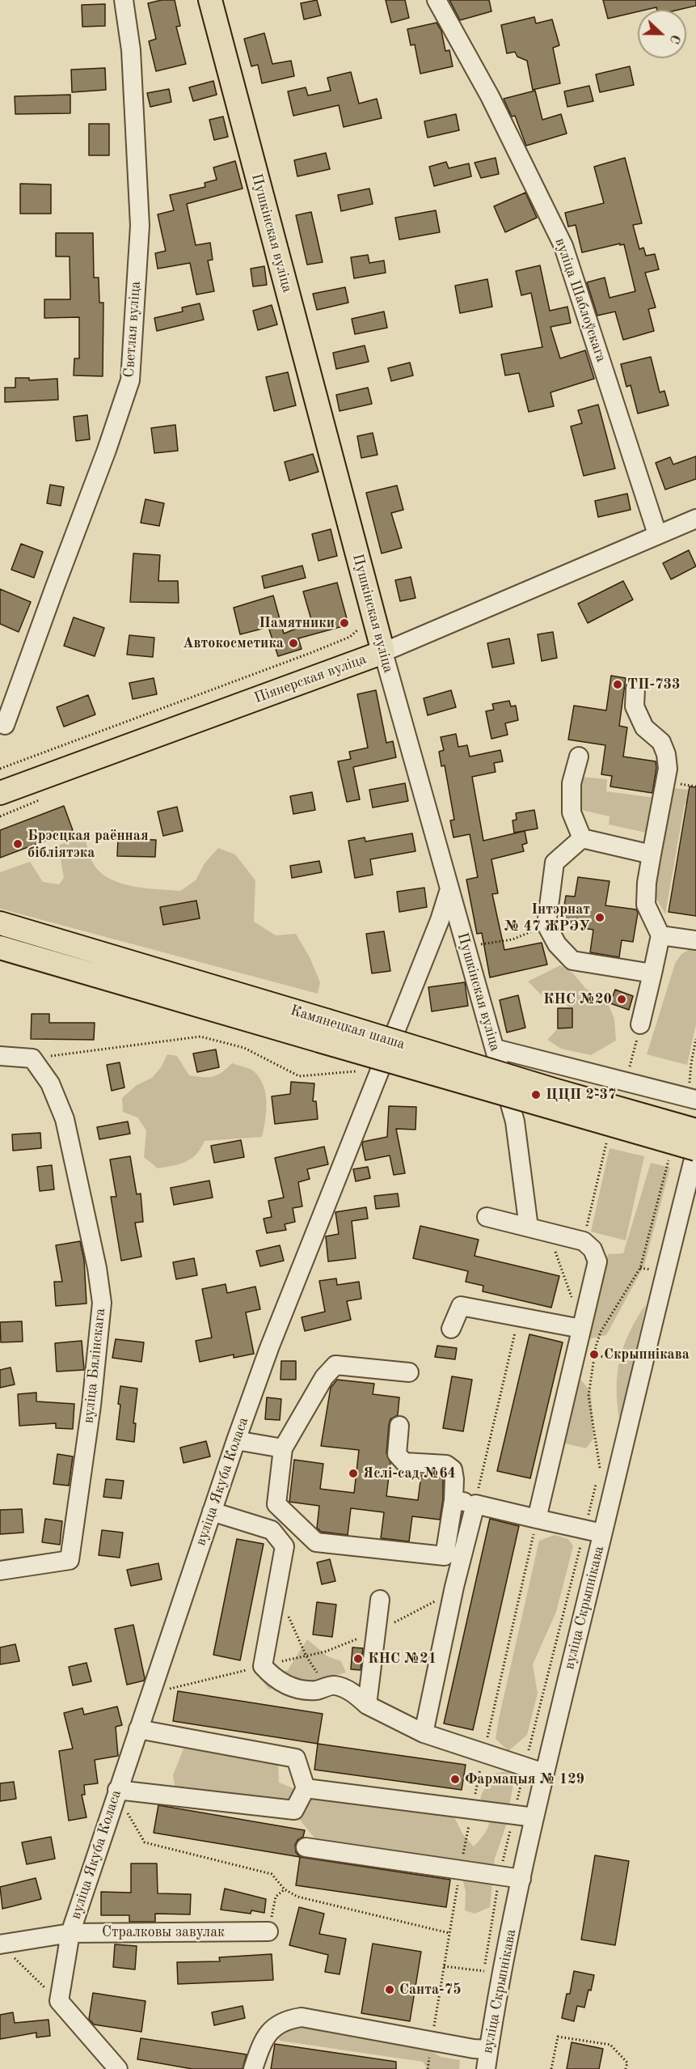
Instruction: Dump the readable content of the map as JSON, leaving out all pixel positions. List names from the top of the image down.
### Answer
{
  "streets": {
    "main road": ["Пушкінская вуліца", "Піянерская вуліца", "Камянецкая шаша"],
    "street": [
      "вуліца Шаблоўскага",
      "Светлая вуліца",
      "вуліца Бялінскага",
      "вуліца Якуба Коласа",
      "вуліца Скрыпнікава",
      "Стралковы завулак"
    ]
  },
  "crossings": [
    ["Пушкінская вуліца", "Піянерская вуліца"],
    ["Пушкінская вуліца", "вуліца Якуба Коласа"],
    ["вуліца Шаблоўскага", "Піянерская вуліца"],
    ["Камянецкая шаша", "вуліца Скрыпнікава"],
    ["вуліца Якуба Коласа", "Стралковы завулак"]
  ],
  "places": [
    "Памятники",
    "Автокосметика",
    "ТП-733",
    "Брэсцкая раённая бібліятэка",
    "Інтэрнат № 47 ЖРЭУ",
    "КНС №20",
    "ЦЦП 2-37",
    "Скрыпнікава",
    "Яслі-сад №64",
    "КНС №21",
    "Фармацыя № 129",
    "Санта-75"
  ],
  "north": "right"
}
